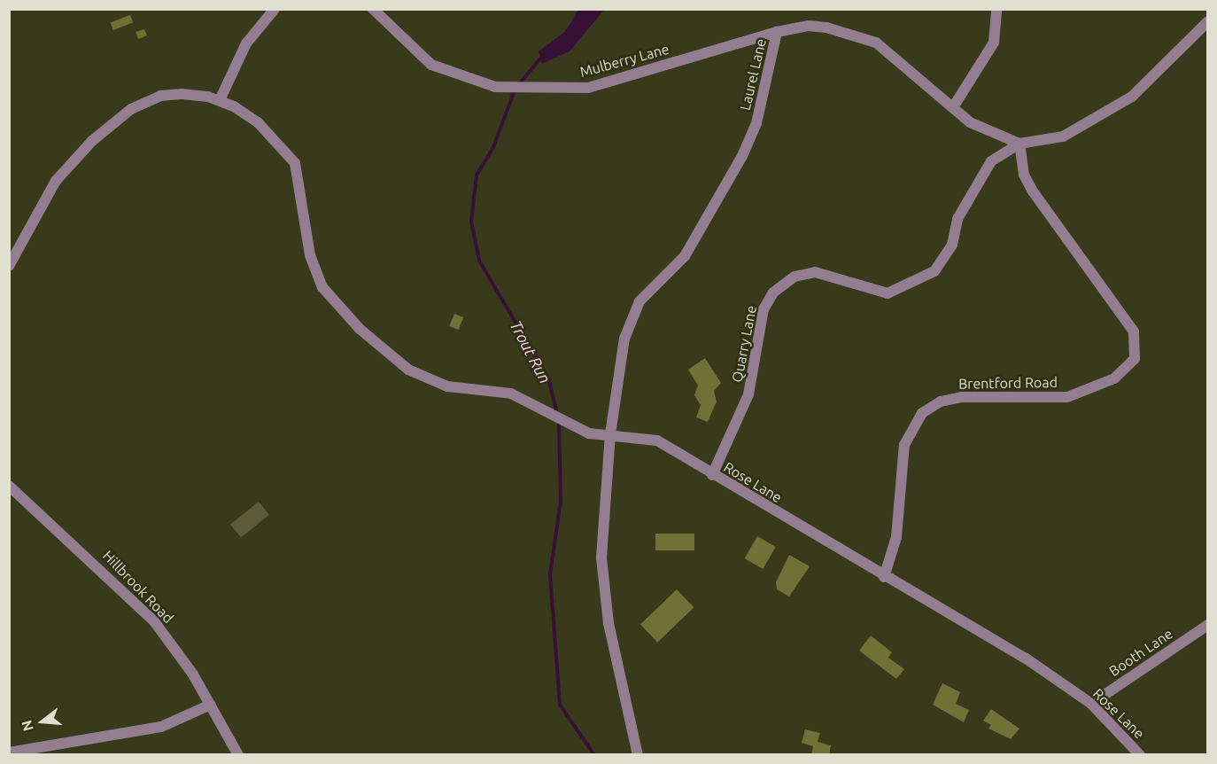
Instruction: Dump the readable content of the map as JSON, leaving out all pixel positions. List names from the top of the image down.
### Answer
{
  "streets": {
    "street": [
      "Mulberry Lane",
      "Laurel Lane",
      "Quarry Lane",
      "Brentford Road",
      "Rose Lane",
      "Hillbrook Road",
      "Booth Lane"
    ]
  },
  "crossings": [
    ["Mulberry Lane", "Laurel Lane"],
    ["Laurel Lane", "Quarry Lane"],
    ["Laurel Lane", "Brentford Road"],
    ["Laurel Lane", "Rose Lane"],
    ["Quarry Lane", "Brentford Road"],
    ["Quarry Lane", "Rose Lane"],
    ["Brentford Road", "Rose Lane"],
    ["Rose Lane", "Booth Lane"]
  ],
  "water": ["Trout Run"],
  "north": "left"
}
